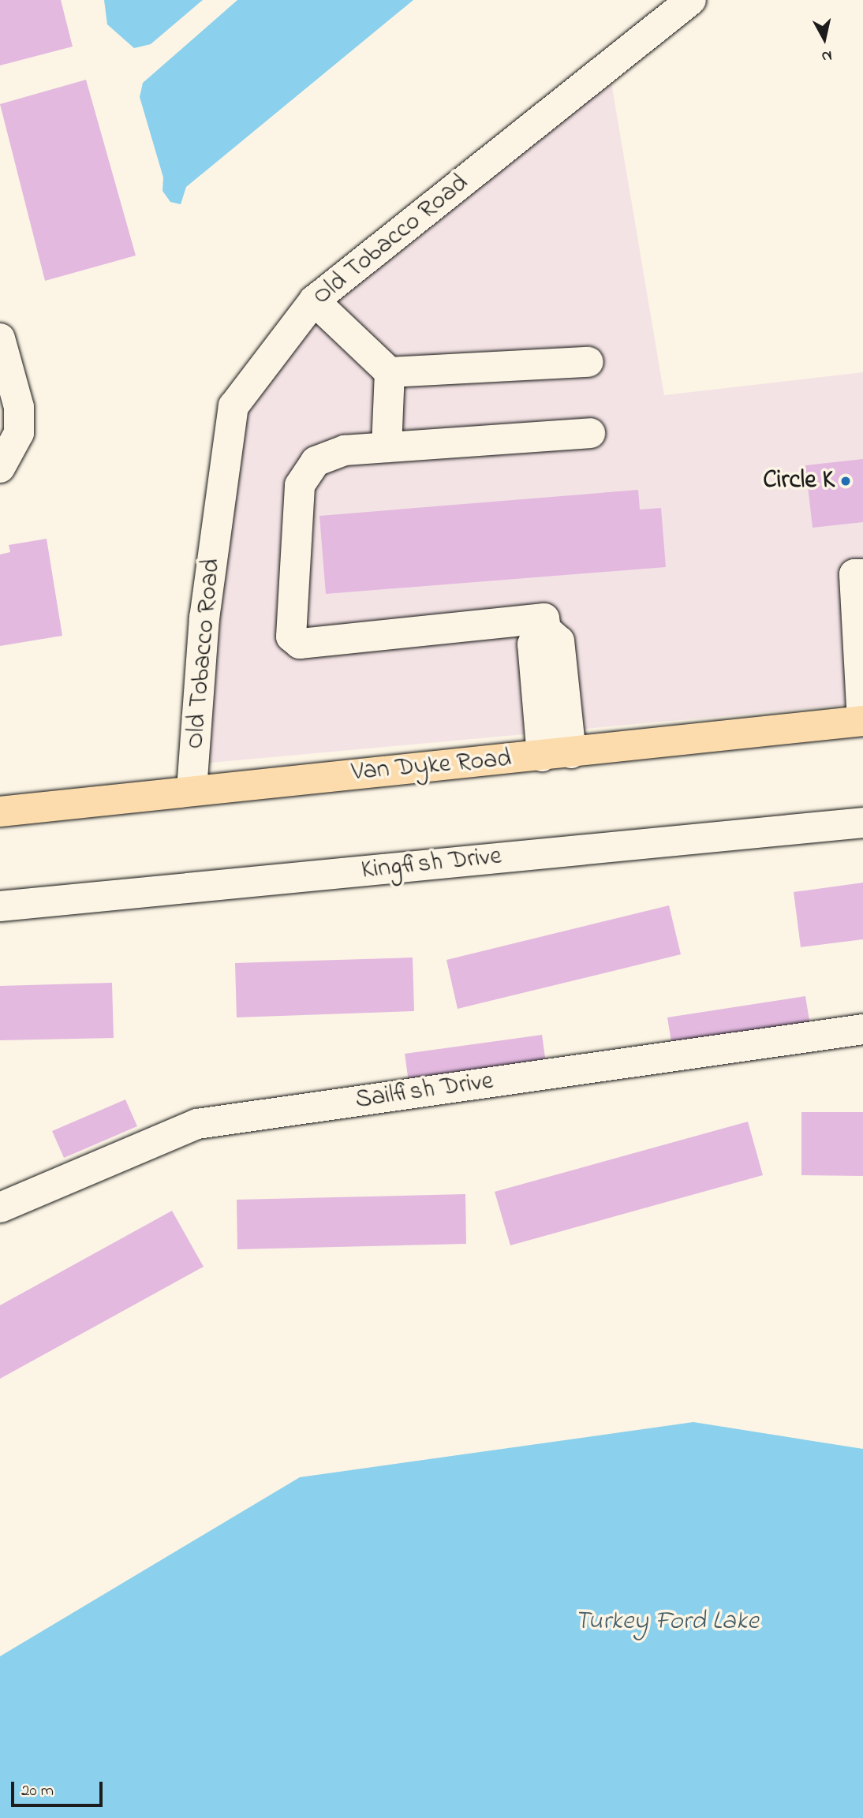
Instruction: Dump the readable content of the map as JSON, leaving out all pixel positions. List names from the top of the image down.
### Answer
{
  "streets": {
    "main road": ["Van Dyke Road"],
    "street": ["Old Tobacco Road", "Kingfish Drive", "Sailfish Drive"]
  },
  "crossings": [
    ["Old Tobacco Road", "Van Dyke Road"]
  ],
  "water": ["Turkey Ford Lake"],
  "places": ["Circle K"],
  "scale_bar": "20 m",
  "north": "bottom"
}
